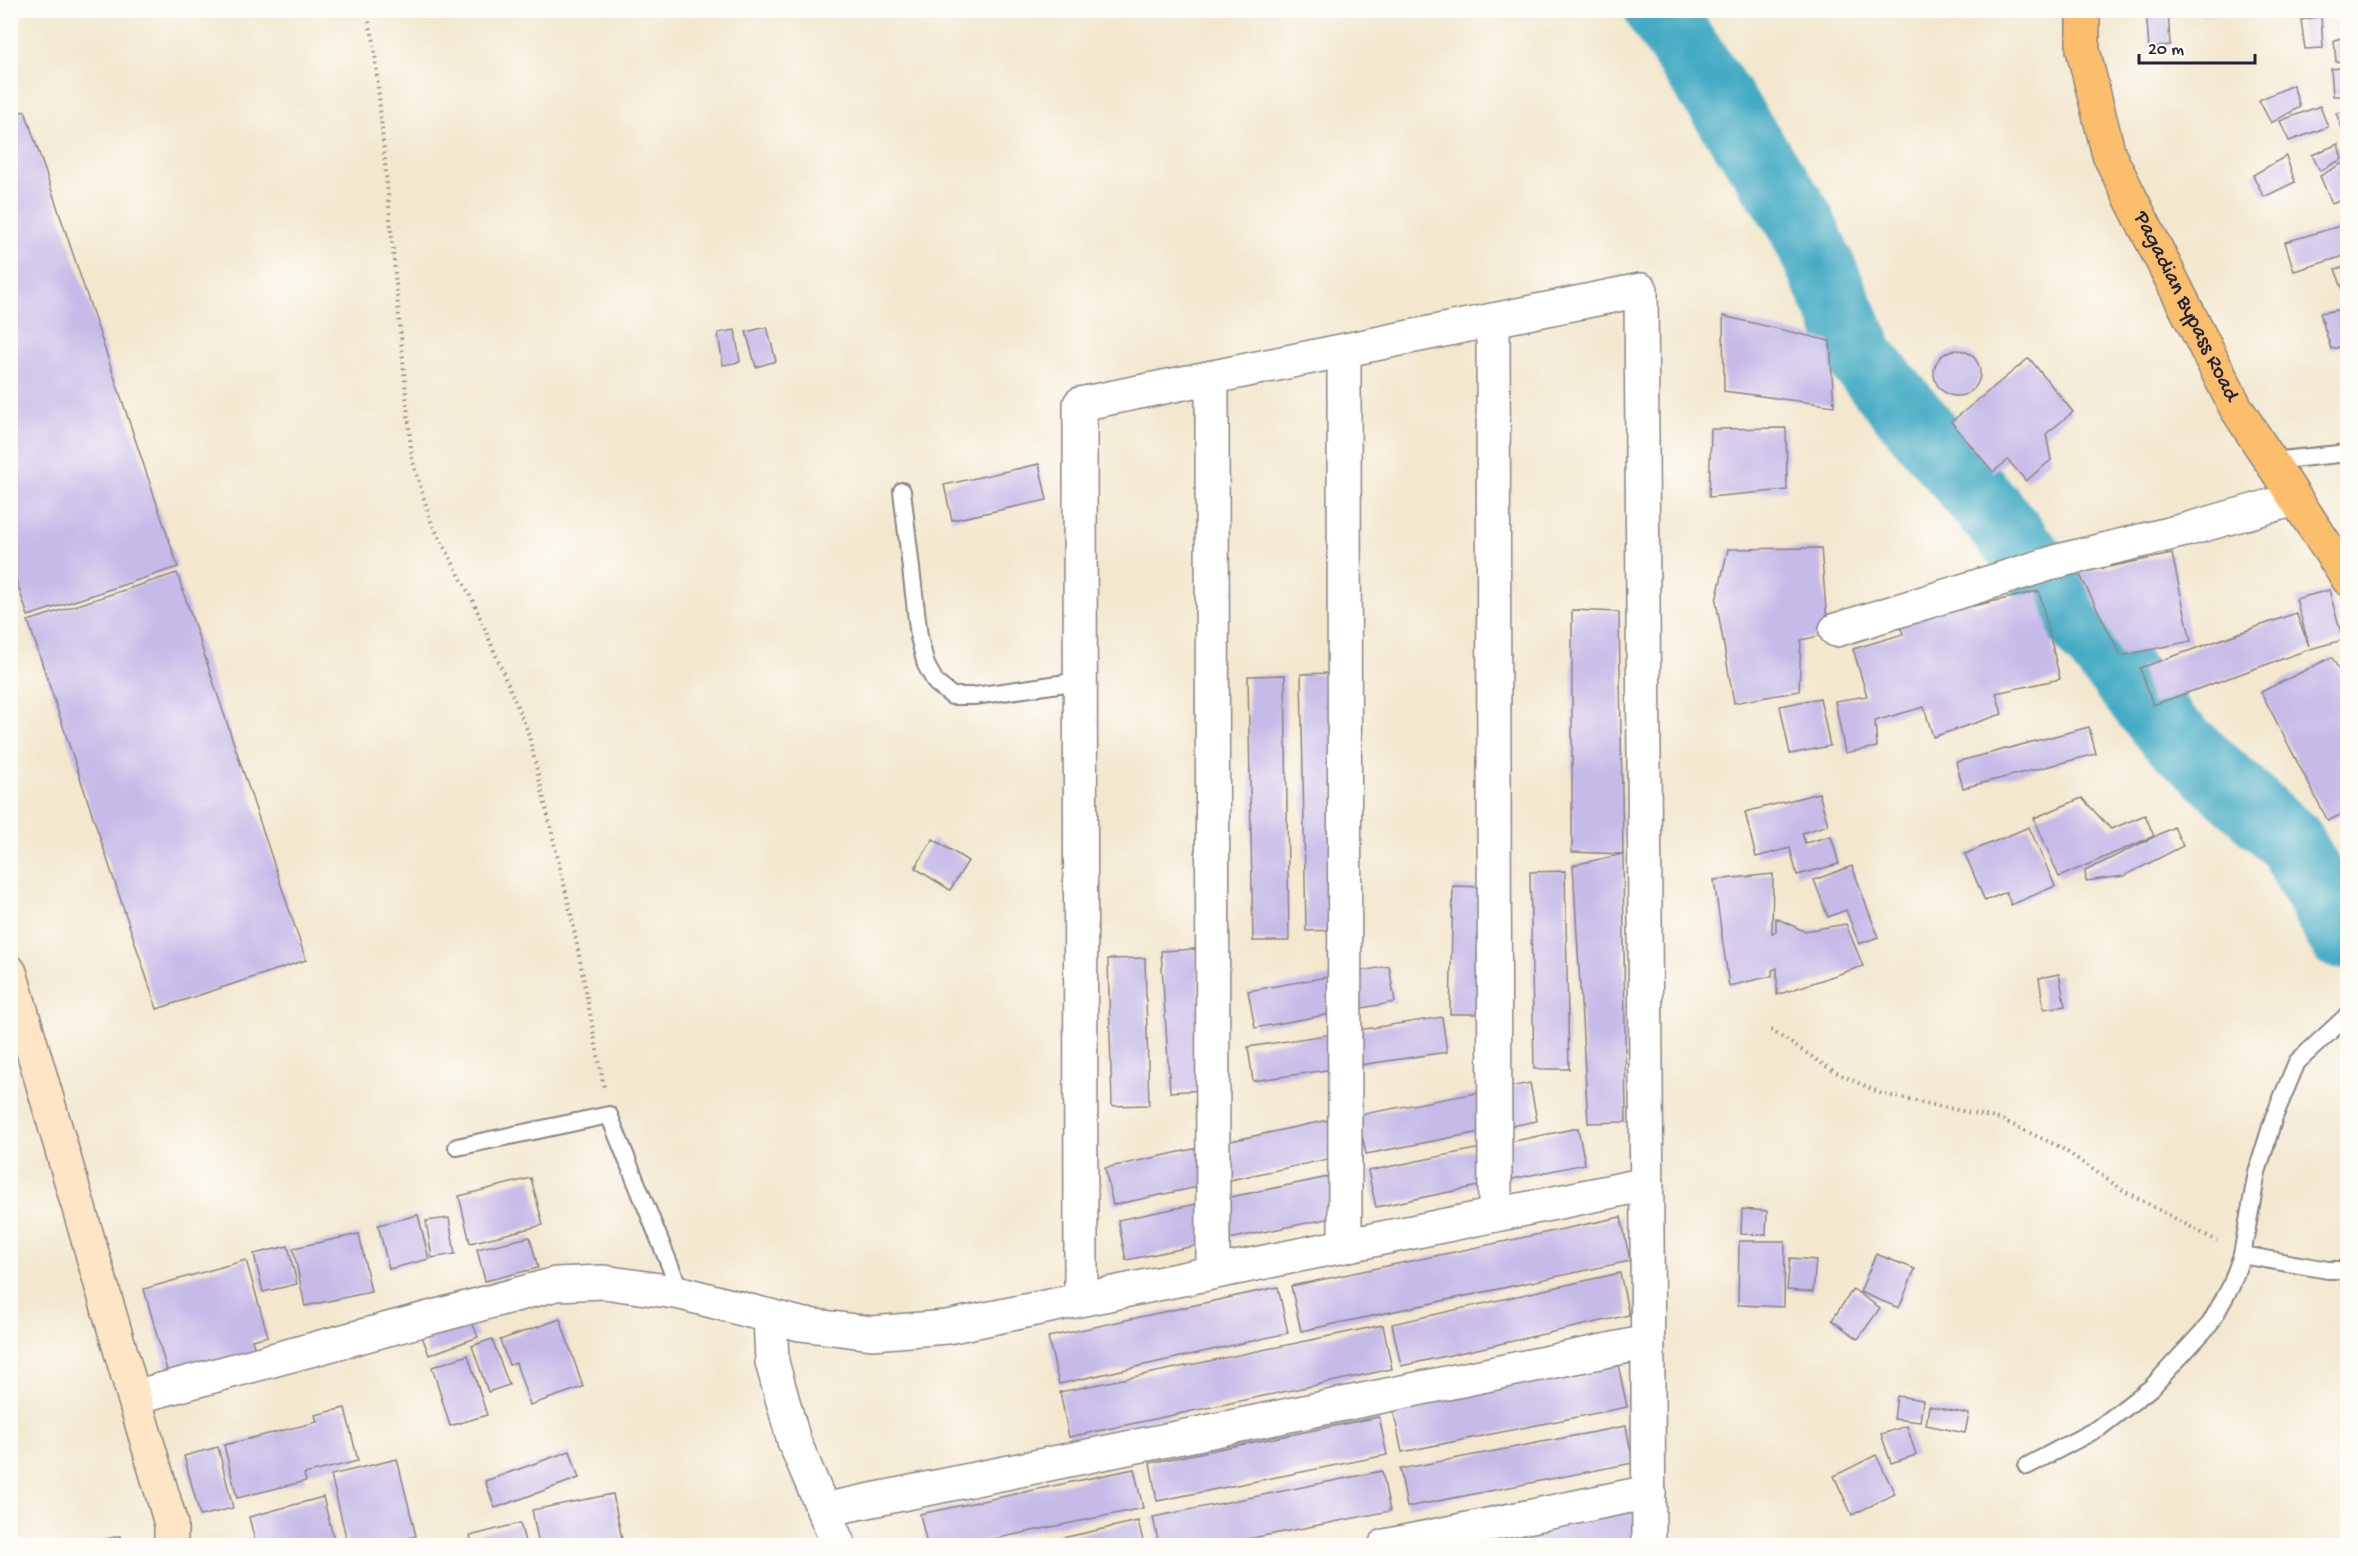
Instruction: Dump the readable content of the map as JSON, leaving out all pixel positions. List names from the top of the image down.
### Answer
{
  "streets": {
    "highway": ["Pagadian Bypass Road"]
  },
  "scale_bar": "20 m"
}
